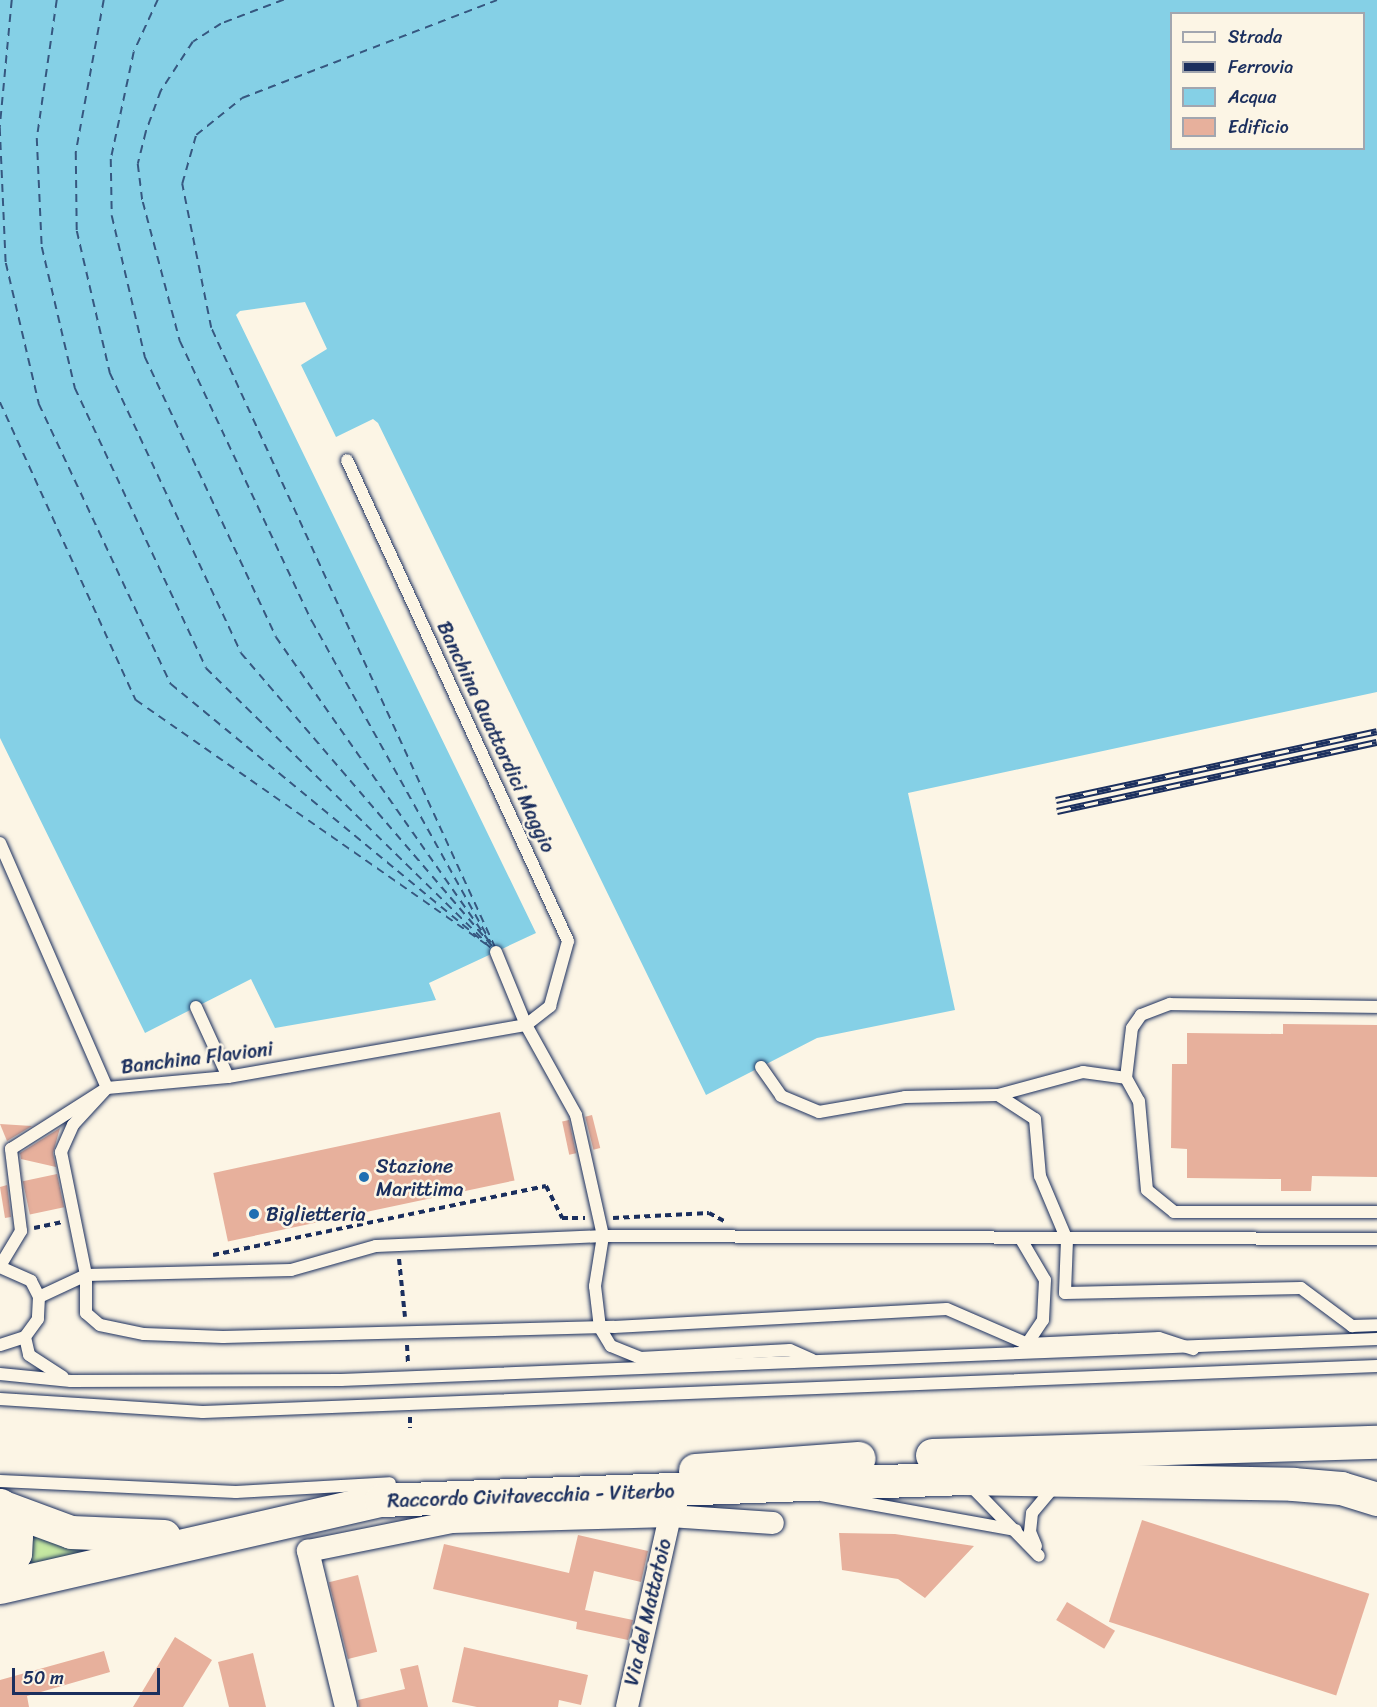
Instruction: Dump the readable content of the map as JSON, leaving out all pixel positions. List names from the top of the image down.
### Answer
{
  "streets": {
    "main road": ["Raccordo Civitavecchia - Viterbo"],
    "street": ["Via del Mattatoio"],
    "lane": ["Banchina Quattordici Maggio", "Banchina Flavioni"]
  },
  "crossings": [
    ["Banchina Quattordici Maggio", "Banchina Flavioni"]
  ],
  "places": ["Stazione Marittima", "Biglietteria"],
  "legend": [
    "Strada",
    "Ferrovia",
    "Acqua",
    "Edificio"
  ],
  "scale_bar": "50 m"
}
